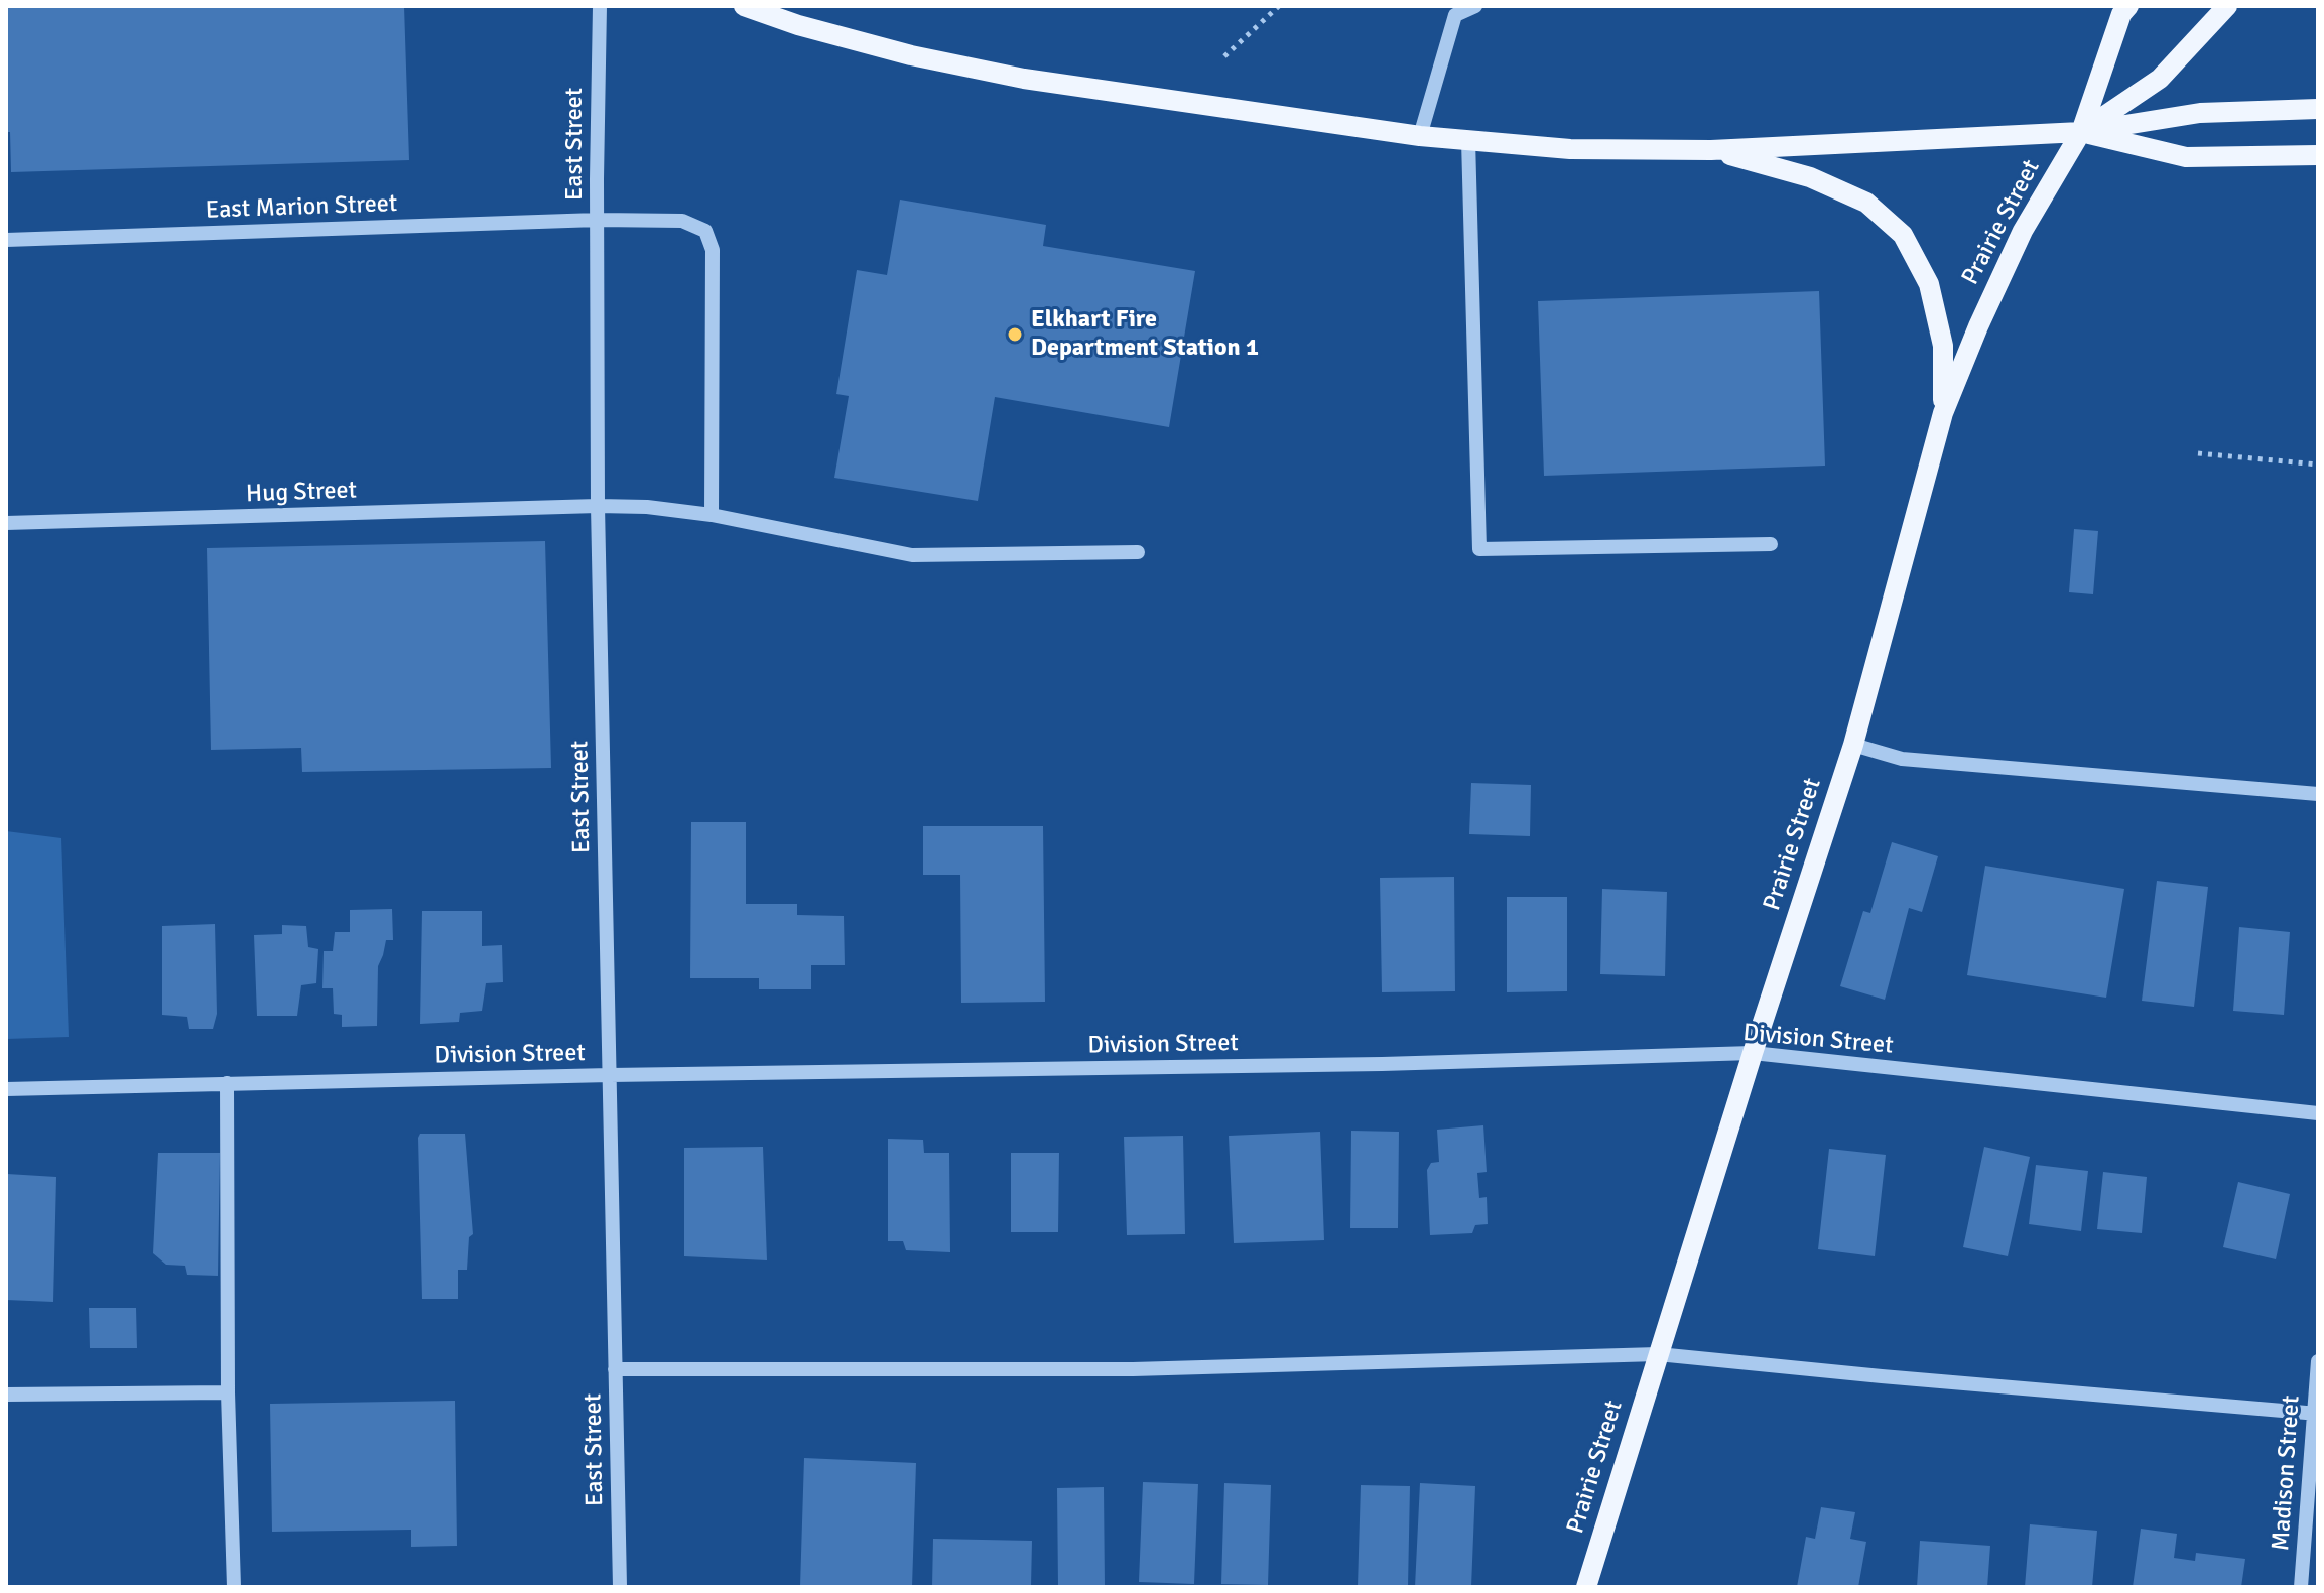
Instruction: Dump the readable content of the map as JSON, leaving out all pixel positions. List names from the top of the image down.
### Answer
{
  "streets": {
    "main road": ["Prairie Street"],
    "street": [
      "East Street",
      "East Marion Street",
      "Hug Street",
      "Division Street",
      "Madison Street"
    ]
  },
  "crossings": [
    ["East Street", "East Marion Street"],
    ["East Street", "Hug Street"],
    ["East Street", "Division Street"],
    ["East Marion Street", "Hug Street"],
    ["Prairie Street", "Division Street"]
  ],
  "places": ["Elkhart Fire Department Station 1"]
}
